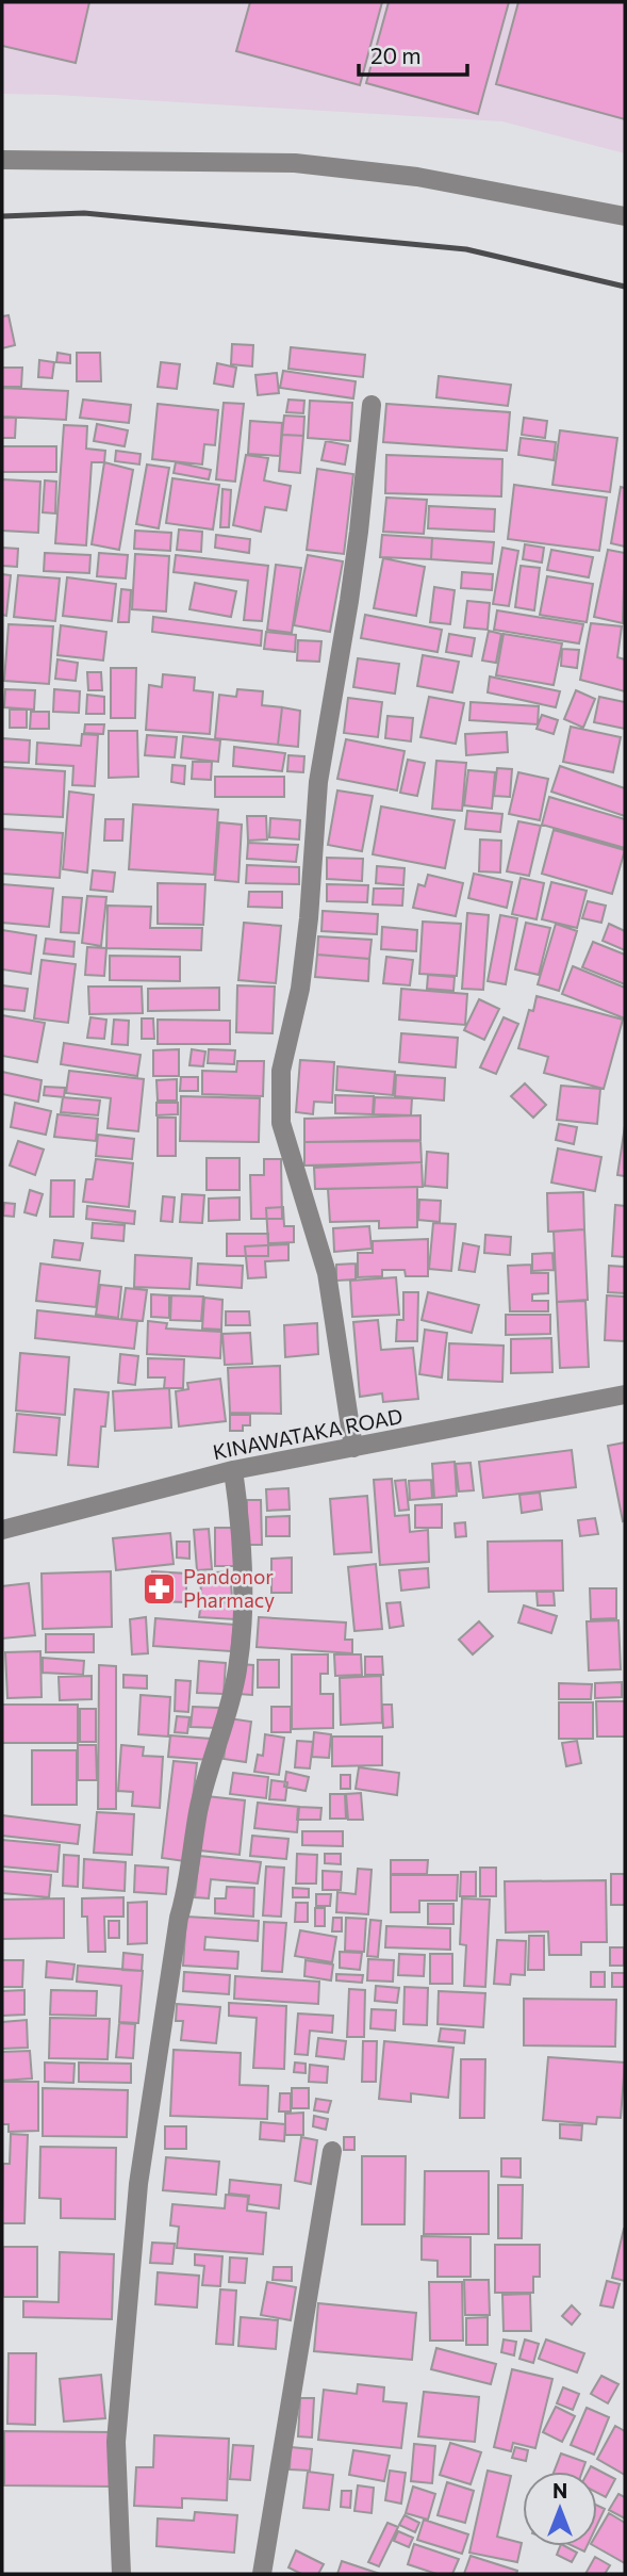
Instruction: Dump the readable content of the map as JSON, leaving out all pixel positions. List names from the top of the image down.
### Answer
{
  "streets": {
    "street": ["KINAWATAKA ROAD"]
  },
  "places": {
    "pharmacy": ["Pandonor Pharmacy"]
  },
  "scale_bar": "20 m",
  "north": "top"
}
